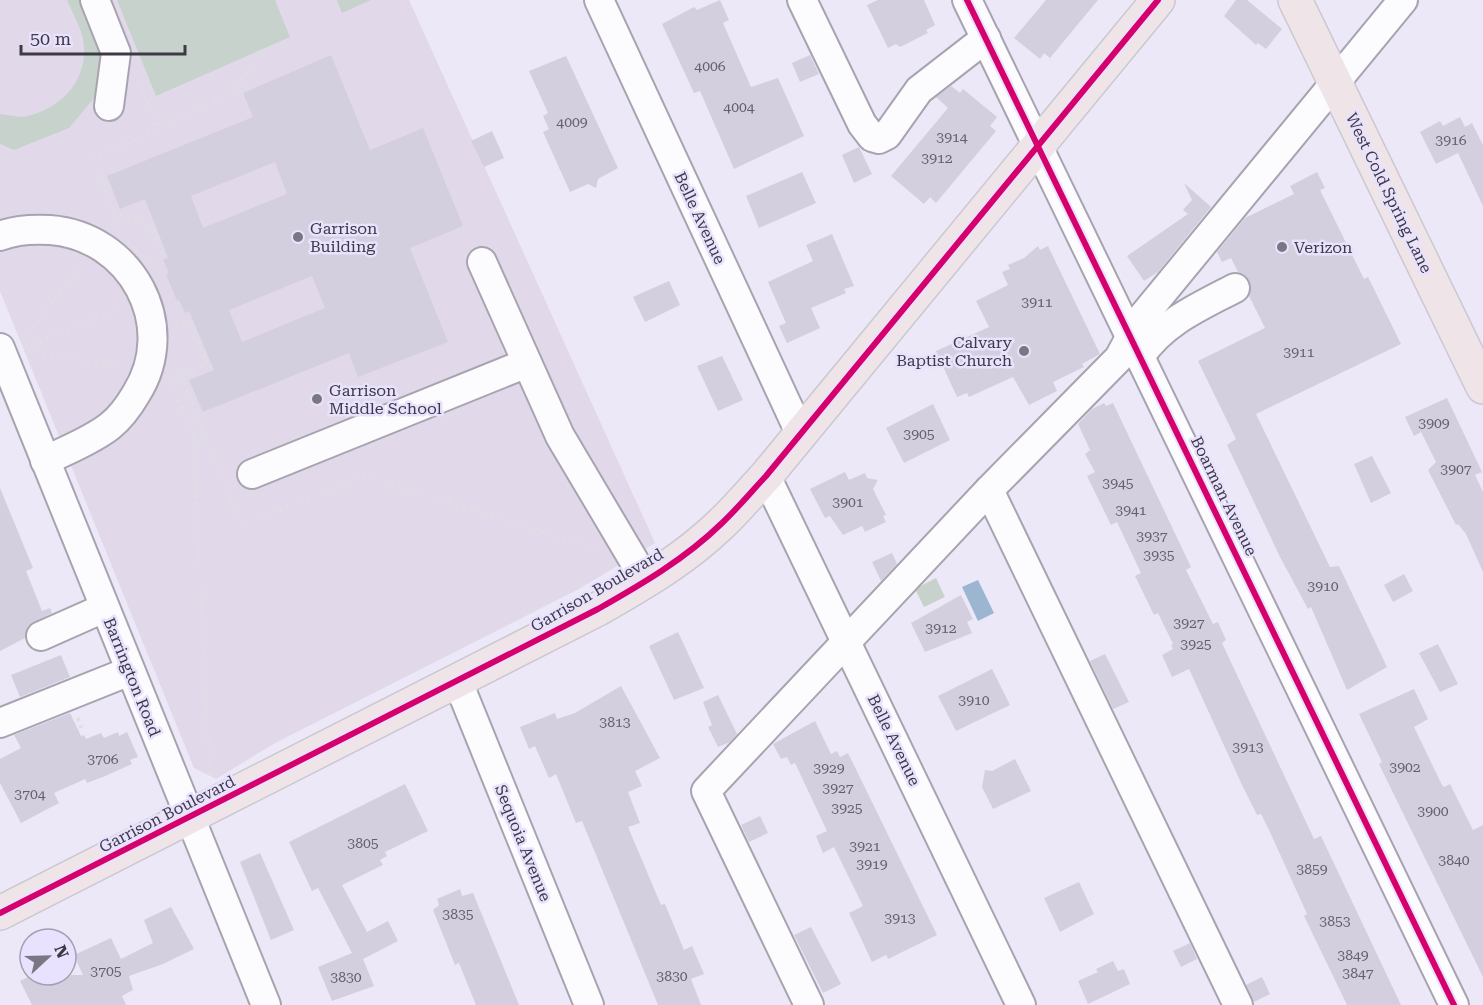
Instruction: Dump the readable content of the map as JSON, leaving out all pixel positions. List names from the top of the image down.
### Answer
{
  "streets": {
    "main road": ["West Cold Spring Lane", "Garrison Boulevard"],
    "street": [
      "Belle Avenue",
      "Boarman Avenue",
      "Barrington Road",
      "Sequoia Avenue"
    ]
  },
  "crossings": [
    ["Belle Avenue", "Garrison Boulevard"],
    ["Boarman Avenue", "Garrison Boulevard"],
    ["Garrison Boulevard", "Barrington Road"],
    ["Garrison Boulevard", "Sequoia Avenue"]
  ],
  "places": [
    "Garrison Building",
    "Verizon",
    "Calvary Baptist Church",
    "Garrison Middle School"
  ],
  "house_numbers": [
    "4006",
    "4004",
    "4009",
    "3914",
    "3916",
    "3912",
    "3911",
    "3911",
    "3909",
    "3905",
    "3907",
    "3945",
    "3901",
    "3941",
    "3937",
    "3935",
    "3910",
    "3927",
    "3912",
    "3925",
    "3910",
    "3813",
    "3913",
    "3706",
    "3902",
    "3929",
    "3927",
    "3704",
    "3925",
    "3900",
    "3805",
    "3921",
    "3840",
    "3919",
    "3859",
    "3835",
    "3913",
    "3853",
    "3849",
    "3705",
    "3847",
    "3830",
    "3830"
  ],
  "scale_bar": "50 m",
  "north": "right"
}
